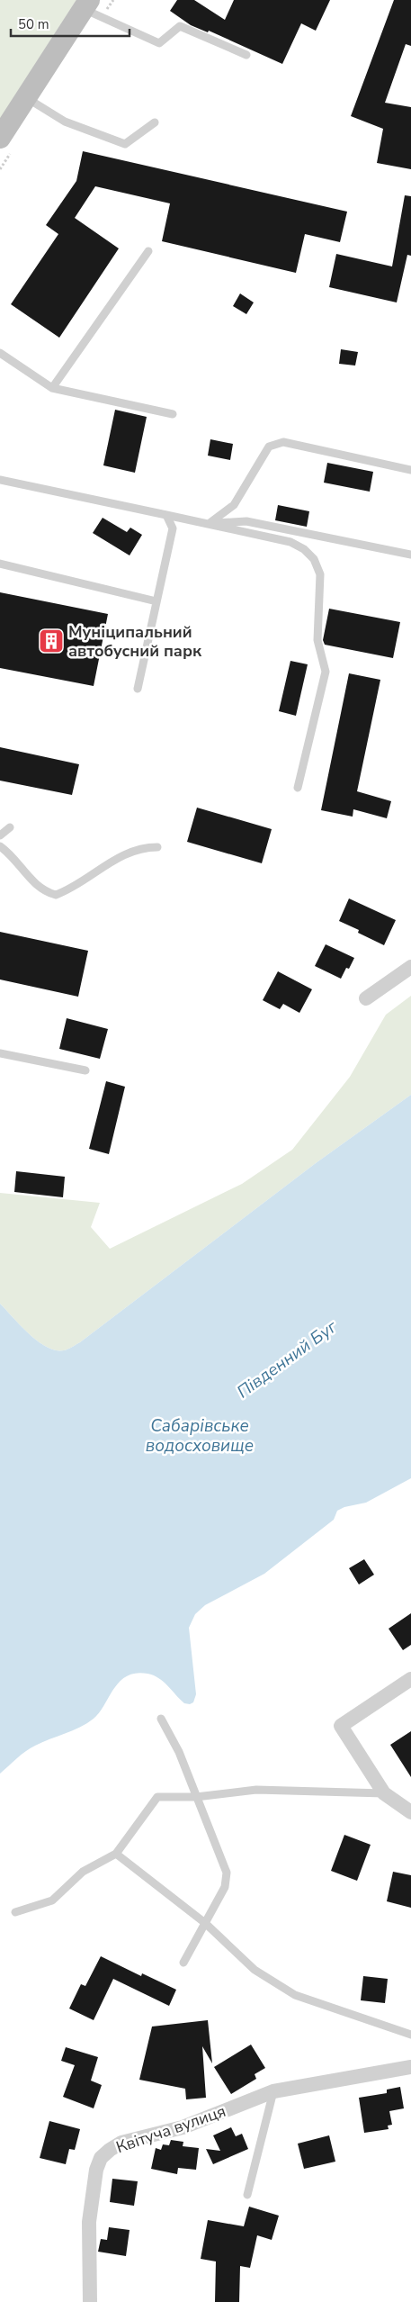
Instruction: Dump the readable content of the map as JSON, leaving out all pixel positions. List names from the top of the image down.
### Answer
{
  "streets": {
    "street": ["Квітуча вулиця"]
  },
  "water": ["Південний Буг", "Сабарівське водосховище"],
  "places": {
    "building": ["Муніципальний автобусний парк"]
  },
  "scale_bar": "50 m"
}
